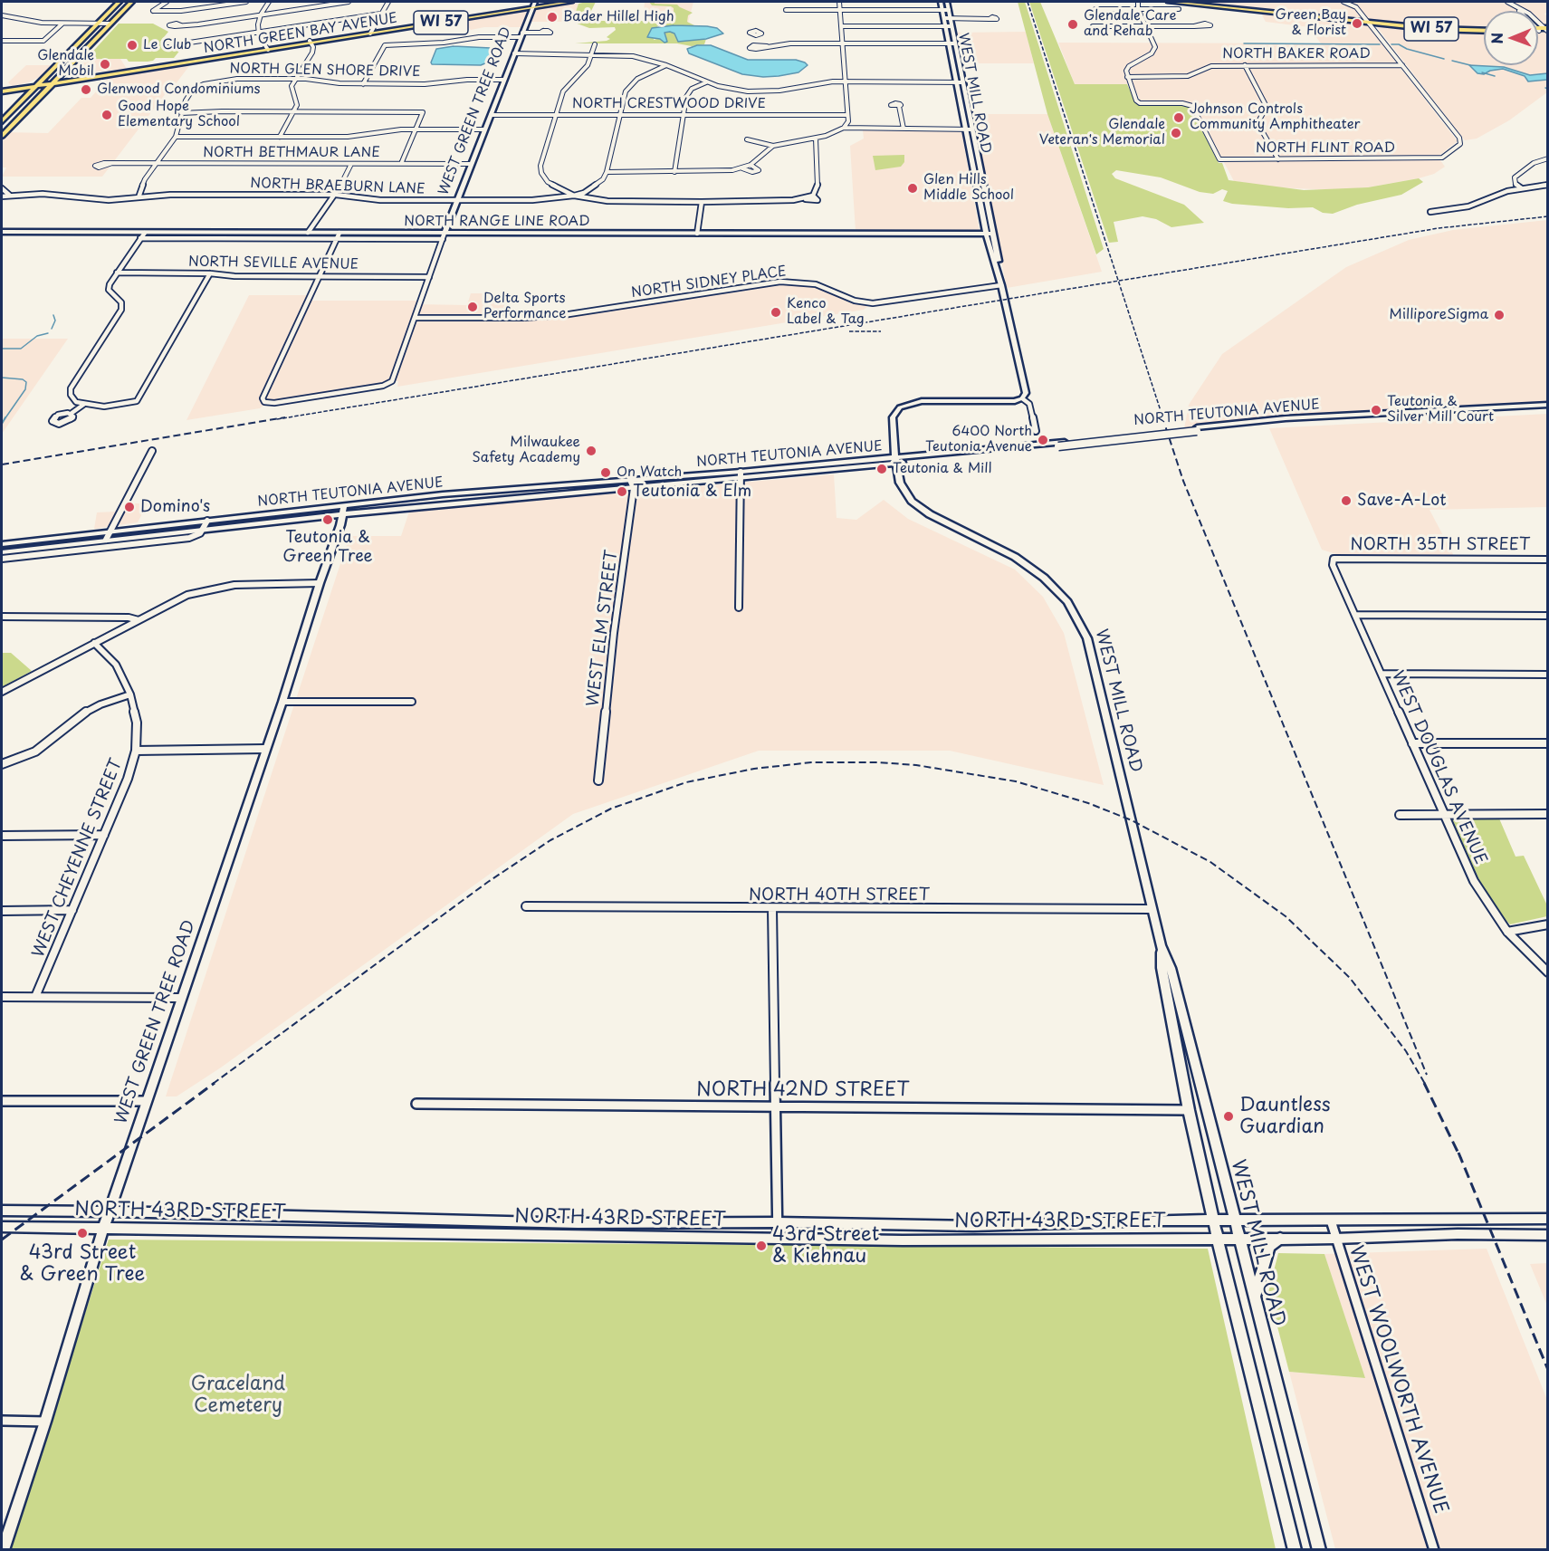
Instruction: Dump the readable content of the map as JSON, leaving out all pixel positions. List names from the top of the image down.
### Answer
{
  "streets": {
    "main road": [
      "WI 57",
      "NORTH GREEN BAY AVENUE",
      "WEST MILL ROAD",
      "WEST GREEN TREE ROAD",
      "NORTH RANGE LINE ROAD",
      "NORTH TEUTONIA AVENUE",
      "NORTH 43RD STREET"
    ],
    "street": [
      "NORTH BAKER ROAD",
      "NORTH GLEN SHORE DRIVE",
      "NORTH CRESTWOOD DRIVE",
      "NORTH FLINT ROAD",
      "NORTH BETHMAUR LANE",
      "NORTH BRAEBURN LANE",
      "NORTH SEVILLE AVENUE",
      "NORTH SIDNEY PLACE",
      "NORTH 35TH STREET",
      "WEST ELM STREET",
      "WEST DOUGLAS AVENUE",
      "WEST CHEYENNE STREET",
      "NORTH 40TH STREET",
      "NORTH 42ND STREET",
      "WEST WOOLWORTH AVENUE"
    ]
  },
  "crossings": [
    ["NORTH GREEN BAY AVENUE", "WEST GREEN TREE ROAD"],
    ["NORTH BAKER ROAD", "NORTH FLINT ROAD"],
    ["NORTH GLEN SHORE DRIVE", "WEST GREEN TREE ROAD"],
    ["WEST MILL ROAD", "NORTH RANGE LINE ROAD"],
    ["WEST MILL ROAD", "NORTH SIDNEY PLACE"],
    ["WEST MILL ROAD", "NORTH TEUTONIA AVENUE"],
    ["WEST MILL ROAD", "NORTH 40TH STREET"],
    ["WEST MILL ROAD", "NORTH 42ND STREET"],
    ["WEST MILL ROAD", "NORTH 43RD STREET"],
    ["NORTH CRESTWOOD DRIVE", "WEST GREEN TREE ROAD"],
    ["WEST GREEN TREE ROAD", "NORTH BETHMAUR LANE"],
    ["WEST GREEN TREE ROAD", "NORTH BRAEBURN LANE"],
    ["WEST GREEN TREE ROAD", "NORTH RANGE LINE ROAD"],
    ["WEST GREEN TREE ROAD", "NORTH SEVILLE AVENUE"],
    ["WEST GREEN TREE ROAD", "NORTH SIDNEY PLACE"],
    ["WEST GREEN TREE ROAD", "NORTH TEUTONIA AVENUE"],
    ["WEST GREEN TREE ROAD", "NORTH 43RD STREET"],
    ["NORTH TEUTONIA AVENUE", "WEST ELM STREET"],
    ["NORTH 35TH STREET", "WEST DOUGLAS AVENUE"],
    ["NORTH 43RD STREET", "WEST WOOLWORTH AVENUE"]
  ],
  "parks": ["Graceland Cemetery"],
  "places": [
    "Bader Hillel High",
    "Green Bay & Florist",
    "Glendale Care and Rehab",
    "Le Club",
    "Glendale Mobil",
    "Glenwood Condominiums",
    "Good Hope Elementary School",
    "Johnson Controls Community Amphitheater",
    "Glendale Veteran's Memorial",
    "Glen Hills Middle School",
    "Delta Sports Performance",
    "Kenco Label & Tag",
    "MilliporeSigma",
    "Teutonia & Silver Mill Court",
    "6400 North Teutonia Avenue",
    "Milwaukee Safety Academy",
    "Teutonia & Mill",
    "On Watch",
    "Teutonia & Elm",
    "Save-A-Lot",
    "Domino's",
    "Teutonia & Green Tree",
    "Dauntless Guardian",
    "43rd Street & Green Tree",
    "43rd Street & Kiehnau"
  ],
  "north": "left"
}
